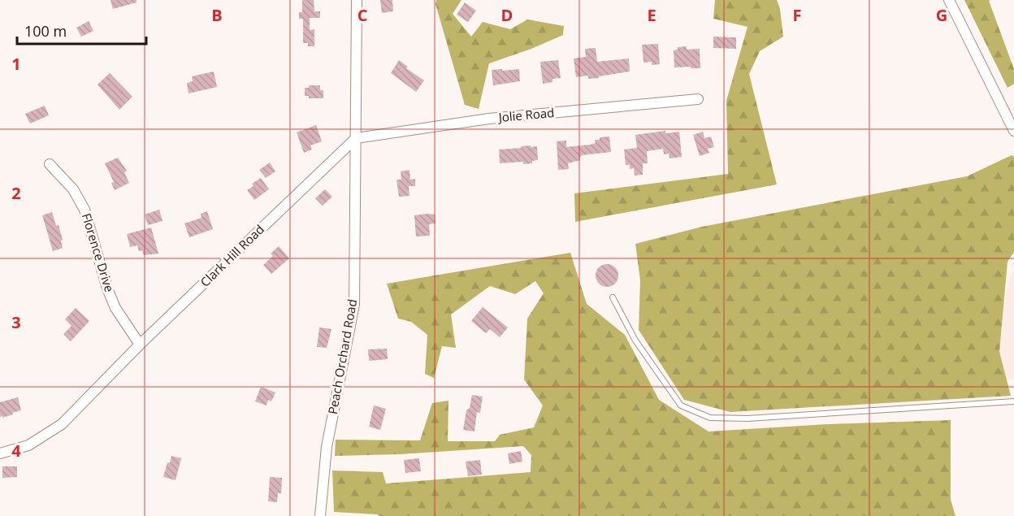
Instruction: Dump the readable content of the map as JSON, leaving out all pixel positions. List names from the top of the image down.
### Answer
{
  "streets": {
    "street": [
      "Jolie Road",
      "Florence Drive",
      "Clark Hill Road",
      "Peach Orchard Road"
    ]
  },
  "crossings": [
    ["Jolie Road", "Clark Hill Road"],
    ["Jolie Road", "Peach Orchard Road"],
    ["Florence Drive", "Clark Hill Road"],
    ["Clark Hill Road", "Peach Orchard Road"]
  ],
  "scale_bar": "100 m",
  "grid": {
    "columns": [
      "B",
      "C",
      "D",
      "E",
      "F",
      "G"
    ],
    "rows": [
      "1",
      "2",
      "3",
      "4"
    ]
  }
}
